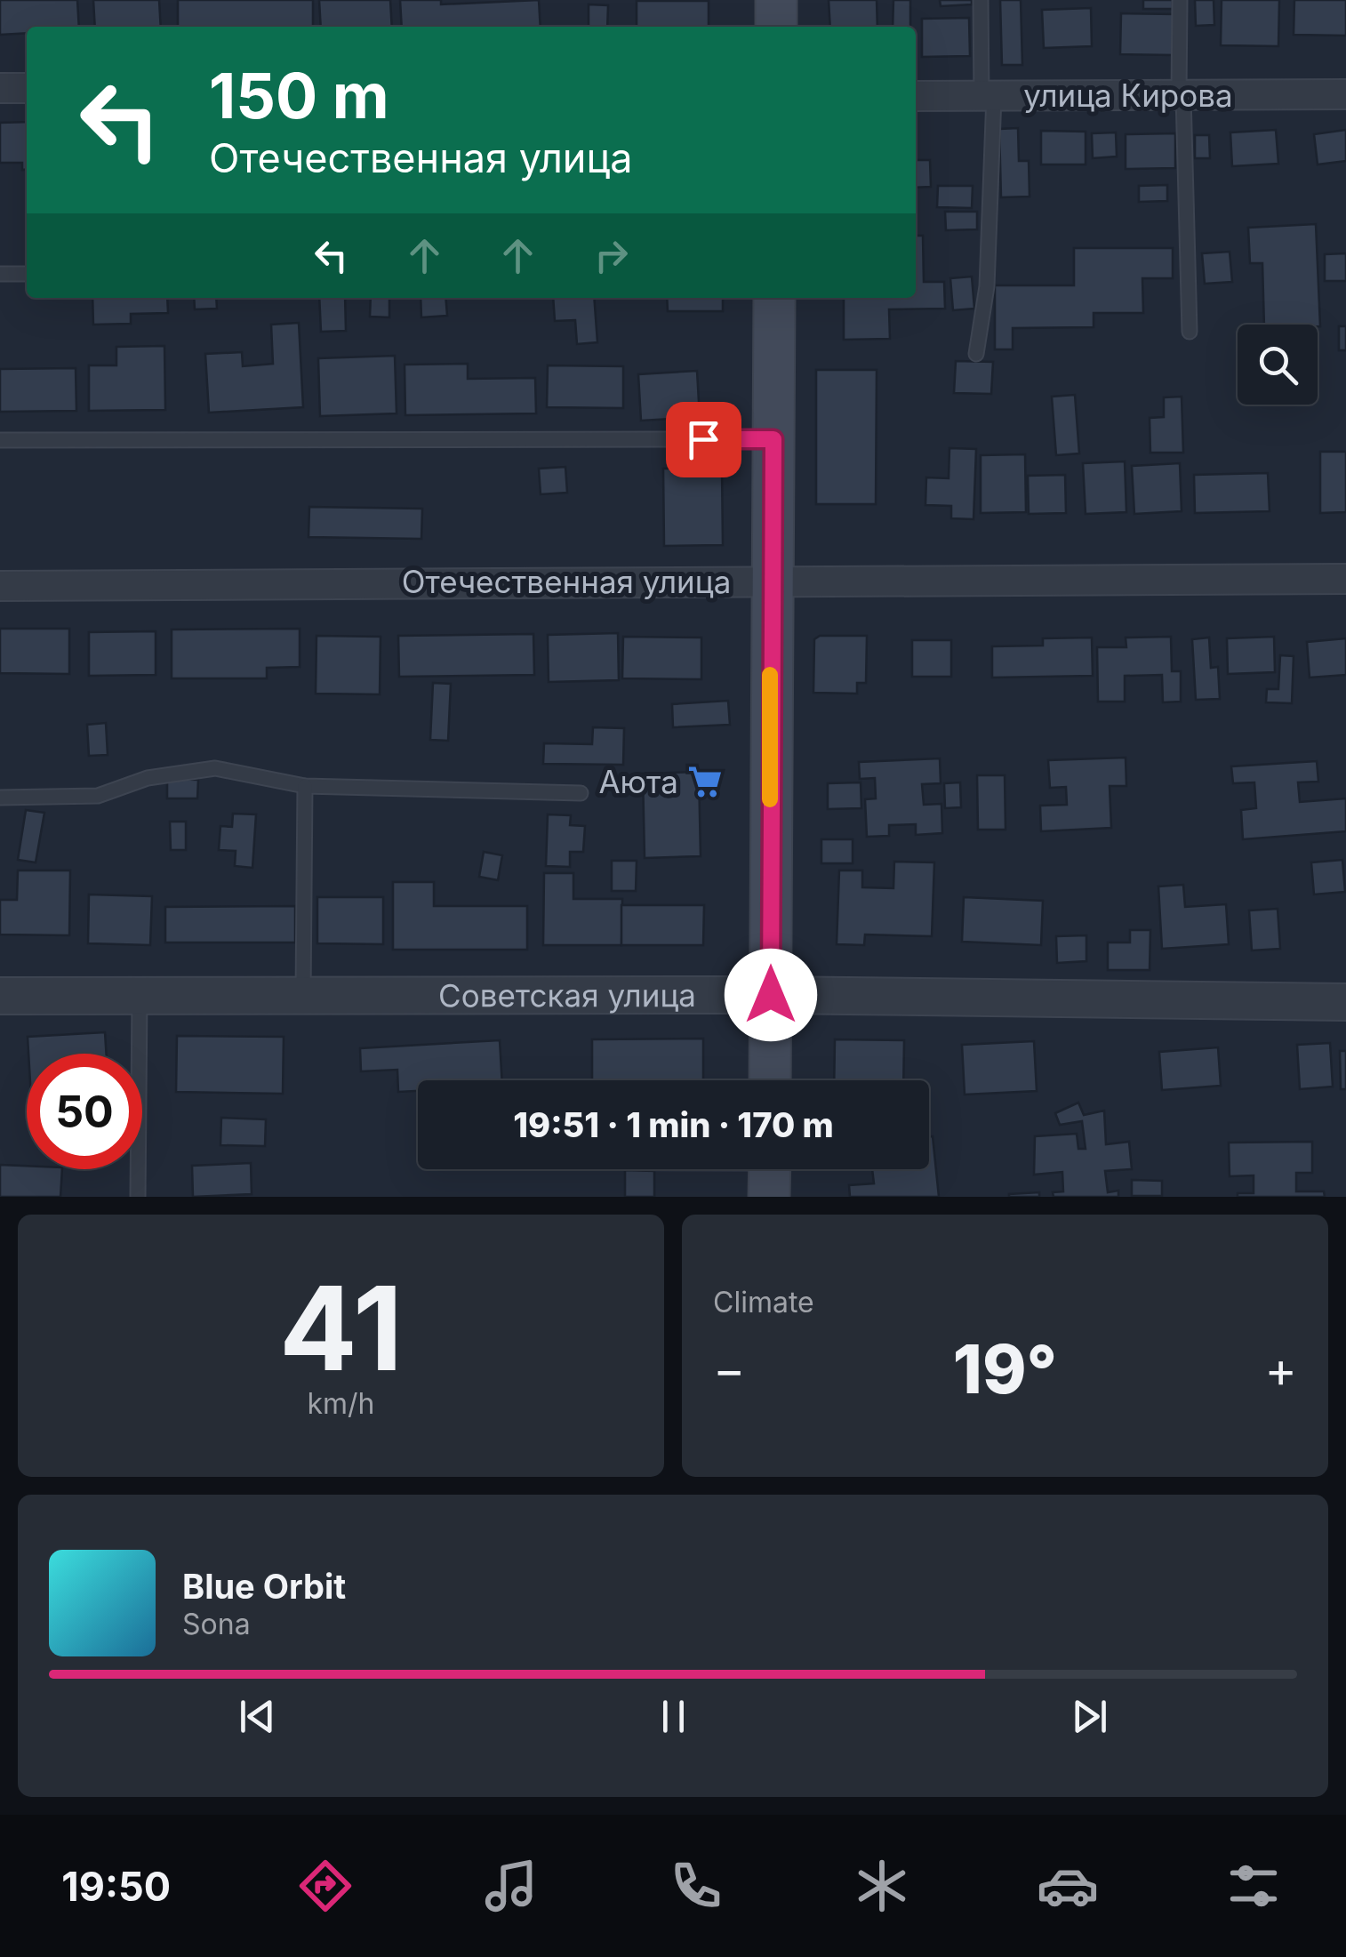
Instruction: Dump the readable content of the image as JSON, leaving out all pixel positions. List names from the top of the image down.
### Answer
{
  "streets": {
    "street": ["улица Кирова", "Отечественная улица", "Советская улица"]
  },
  "places": {
    "supermarket": ["Аюта"]
  },
  "page": {
    "turn": ["150 m", "Отечественная улица"],
    "limit": "50",
    "trip": "19:51 · 1 min · 170 m",
    "tile": [
      ["41", "km/h"],
      "Climate"
    ],
    "heat": ["−", "19°", "+"],
    "song": ["Blue Orbit", "Sona"],
    "tabs": "19:50"
  }
}
